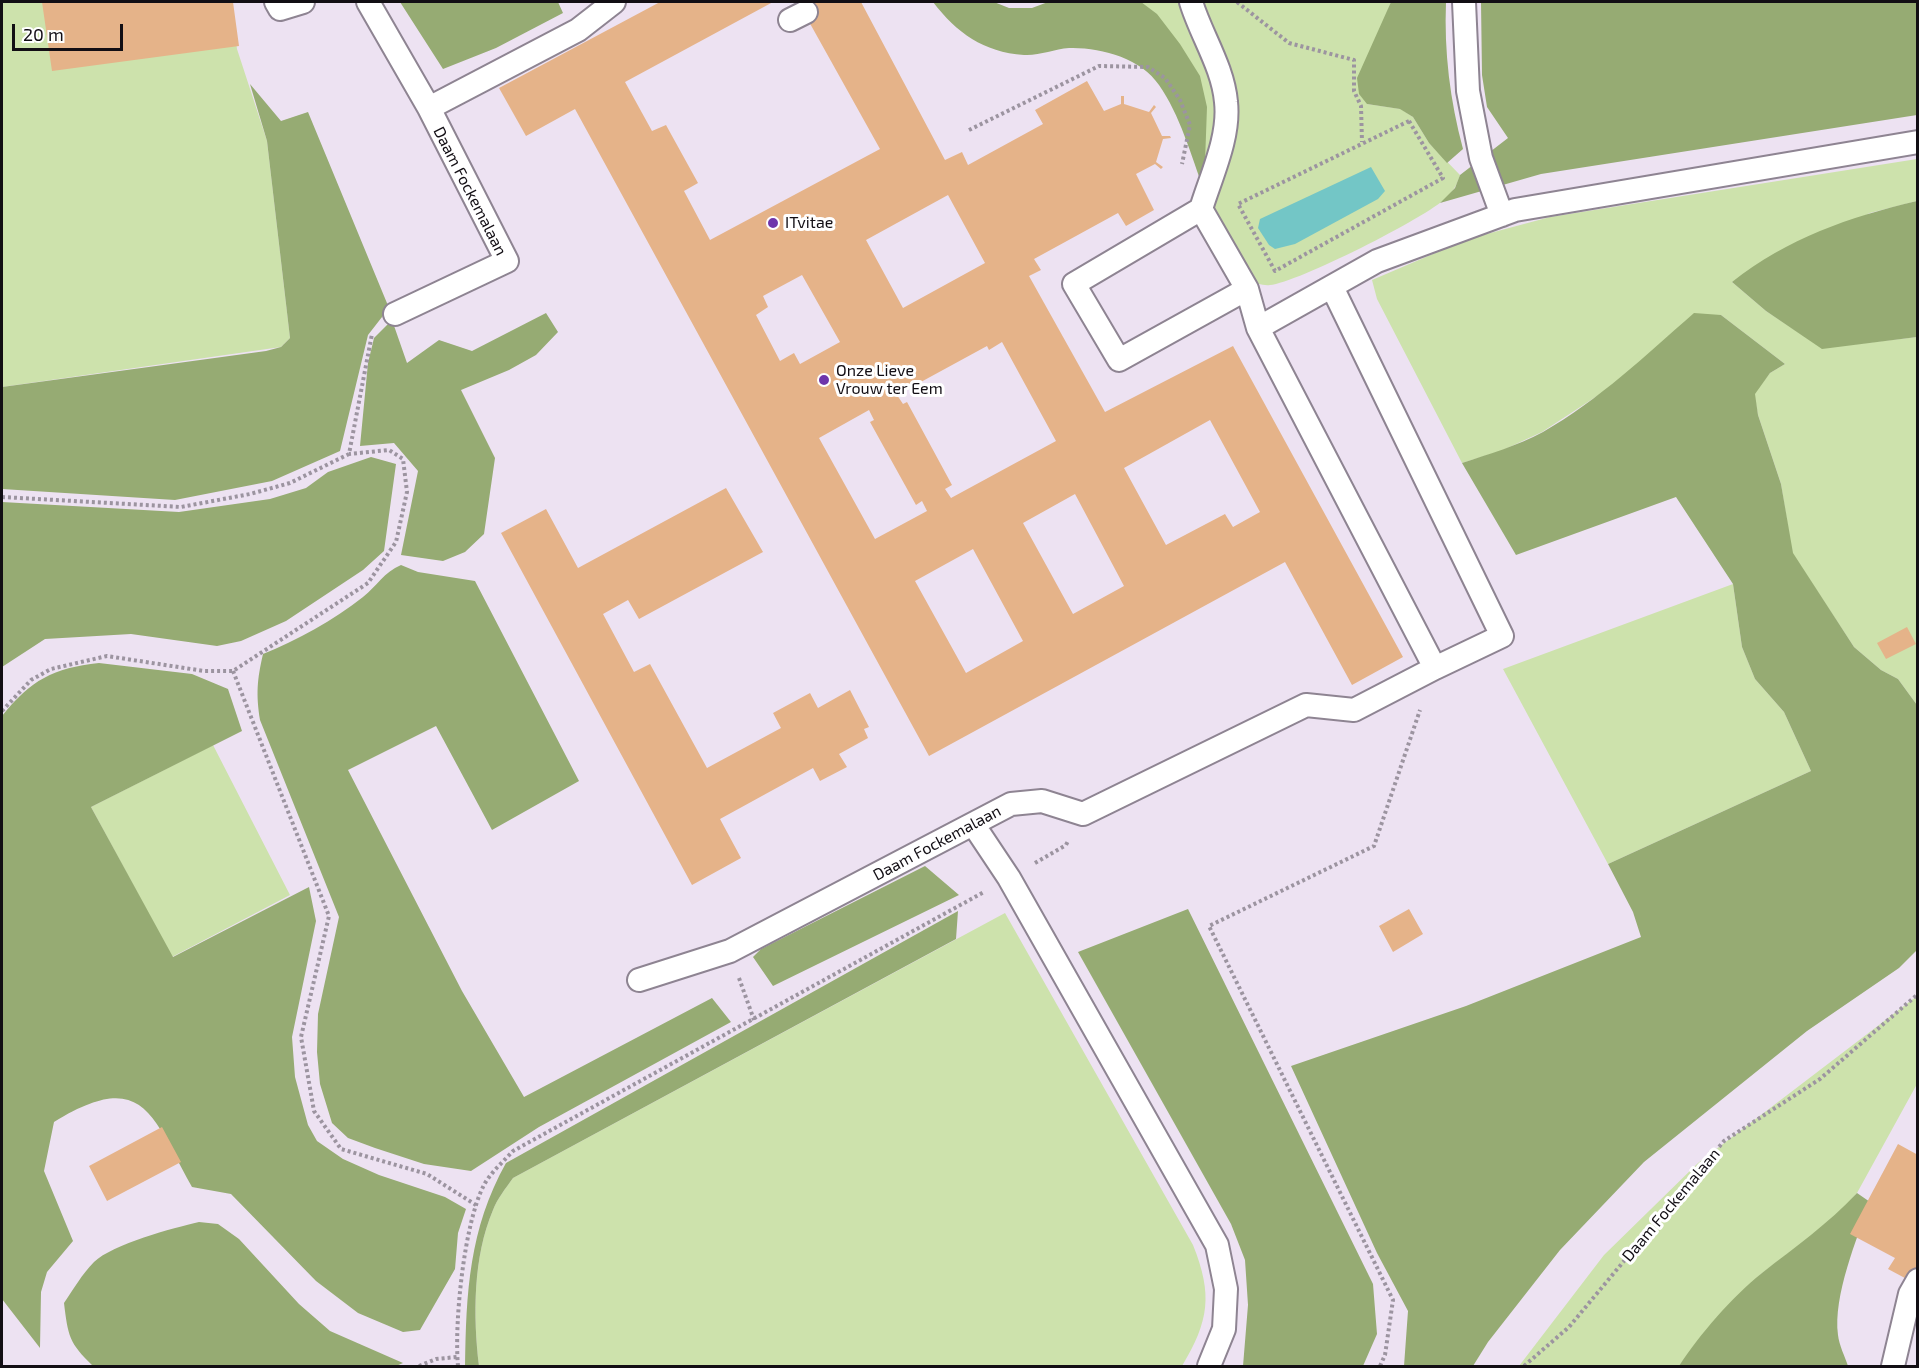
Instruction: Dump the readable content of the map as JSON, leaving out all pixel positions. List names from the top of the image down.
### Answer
{
  "streets": {
    "lane": ["Daam Fockemalaan"]
  },
  "places": ["ITvitae", "Onze Lieve Vrouw ter Eem"],
  "scale_bar": "20 m"
}
